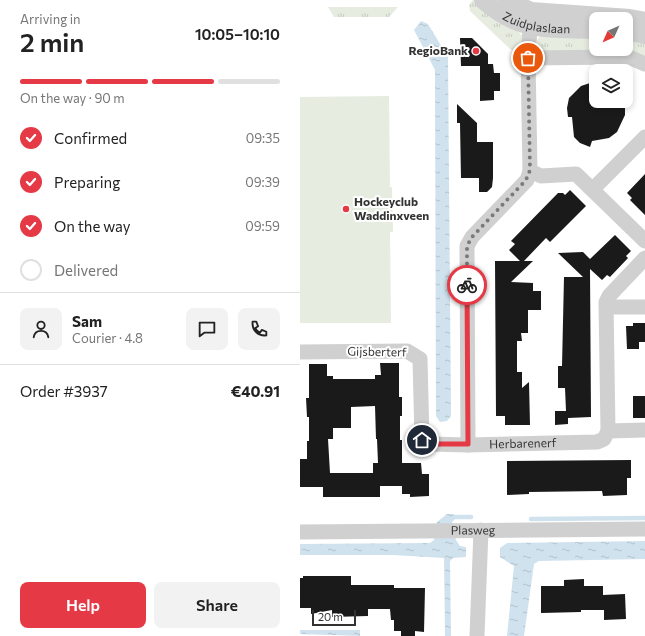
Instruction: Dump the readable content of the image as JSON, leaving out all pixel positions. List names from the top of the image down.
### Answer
{
  "streets": {
    "street": [
      "Zuidplaslaan",
      "Gijsberterf",
      "Herbarenerf",
      "Plasweg"
    ]
  },
  "crossings": [
    ["Gijsberterf", "Herbarenerf"]
  ],
  "places": ["RegioBank", "Hockeyclub Waddinxveen"],
  "scale_bar": "20 m",
  "north": "bottom left",
  "page": {
    "heading": ["2 min", "Arriving in", "10:05–10:10"],
    "panel": [
      "Sam",
      "Courier · 4.8",
      "Order #3937",
      "€40.91"
    ],
    "bar": "On the way · 90 m",
    "list": [
      ["Confirmed", "09:35"],
      ["Preparing", "09:39"],
      ["On the way", "09:59"],
      "Delivered"
    ],
    "buttons": ["Help", "Share"],
    "scale": "20 m"
  }
}
